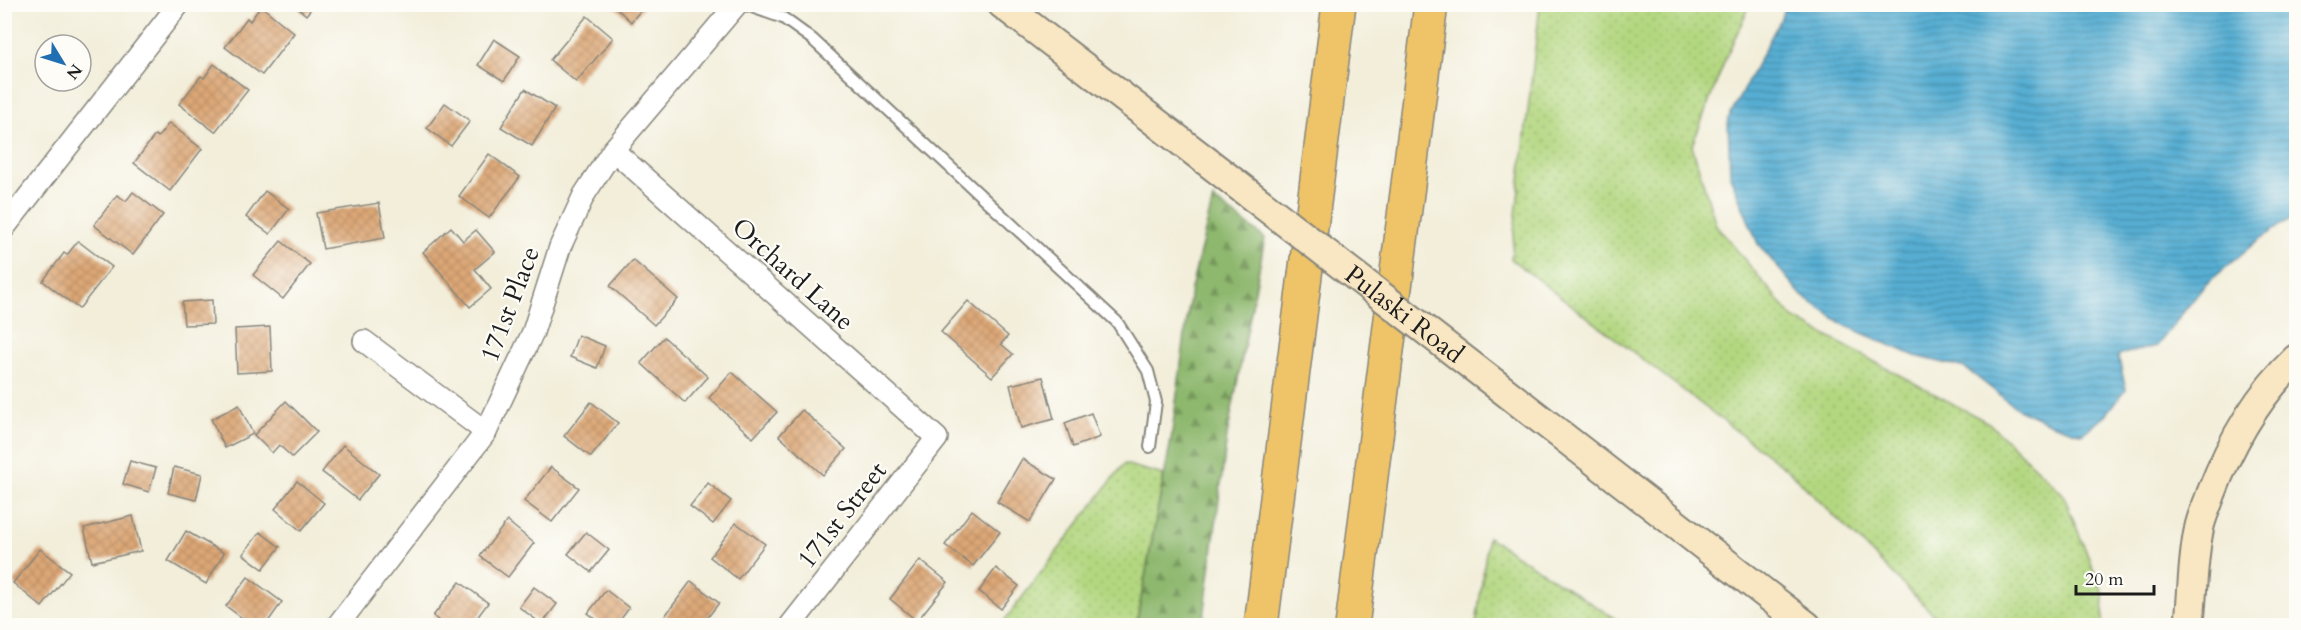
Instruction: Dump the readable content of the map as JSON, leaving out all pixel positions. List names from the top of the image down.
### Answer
{
  "streets": {
    "main road": ["Pulaski Road"],
    "street": ["Orchard Lane", "171st Place", "171st Street"]
  },
  "crossings": [
    ["Orchard Lane", "171st Place"],
    ["Orchard Lane", "171st Street"]
  ],
  "scale_bar": "20 m",
  "north": "bottom right"
}
